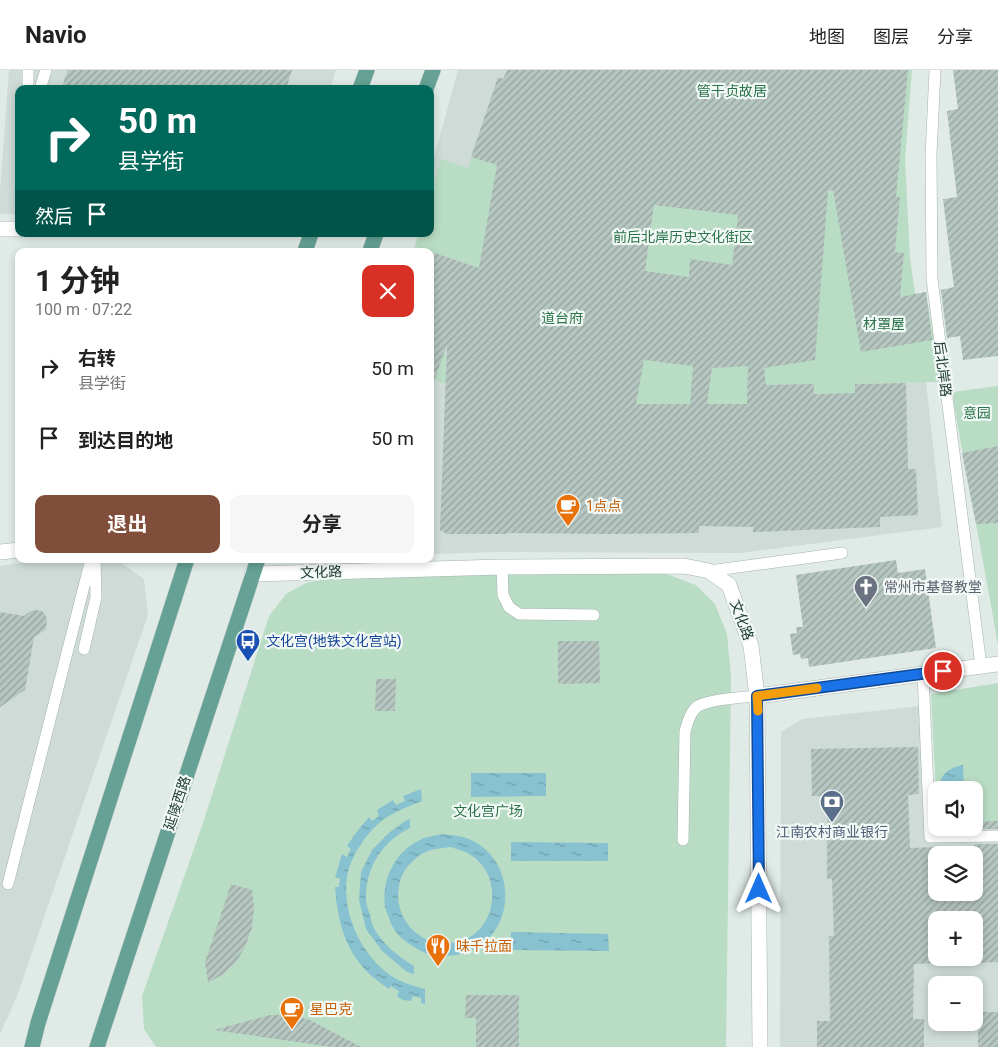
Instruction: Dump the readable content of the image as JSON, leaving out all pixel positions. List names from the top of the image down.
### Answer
{
  "streets": {
    "main road": ["延陵西路"],
    "street": ["文化路"],
    "lane": ["后北岸路"]
  },
  "crossings": [
    ["文化路", "延陵西路"]
  ],
  "parks": [
    "管干贞故居",
    "前后北岸历史文化街区",
    "道台府",
    "材罩屋",
    "意园",
    "文化宫广场"
  ],
  "places": {
    "cafe": ["1点点", "星巴克"],
    "church": ["常州市基督教堂"],
    "bus stop": ["文化宫(地铁文化宫站)"],
    "bank": ["江南农村商业银行"],
    "restaurant": ["味千拉面"]
  },
  "page": {
    "header": "Navio",
    "nav": ["地图", "图层", "分享"],
    "turn": ["50 m", "县学街"],
    "then": "然后",
    "heading": ["1 分钟", "100 m · 07:22"],
    "list": [
      {
        "name": "右转",
        "note": "县学街",
        "value": "50 m"
      },
      {
        "name": "到达目的地",
        "value": "50 m"
      }
    ],
    "buttons": ["退出", "分享"],
    "map_buttons": ["+", "−"]
  }
}
